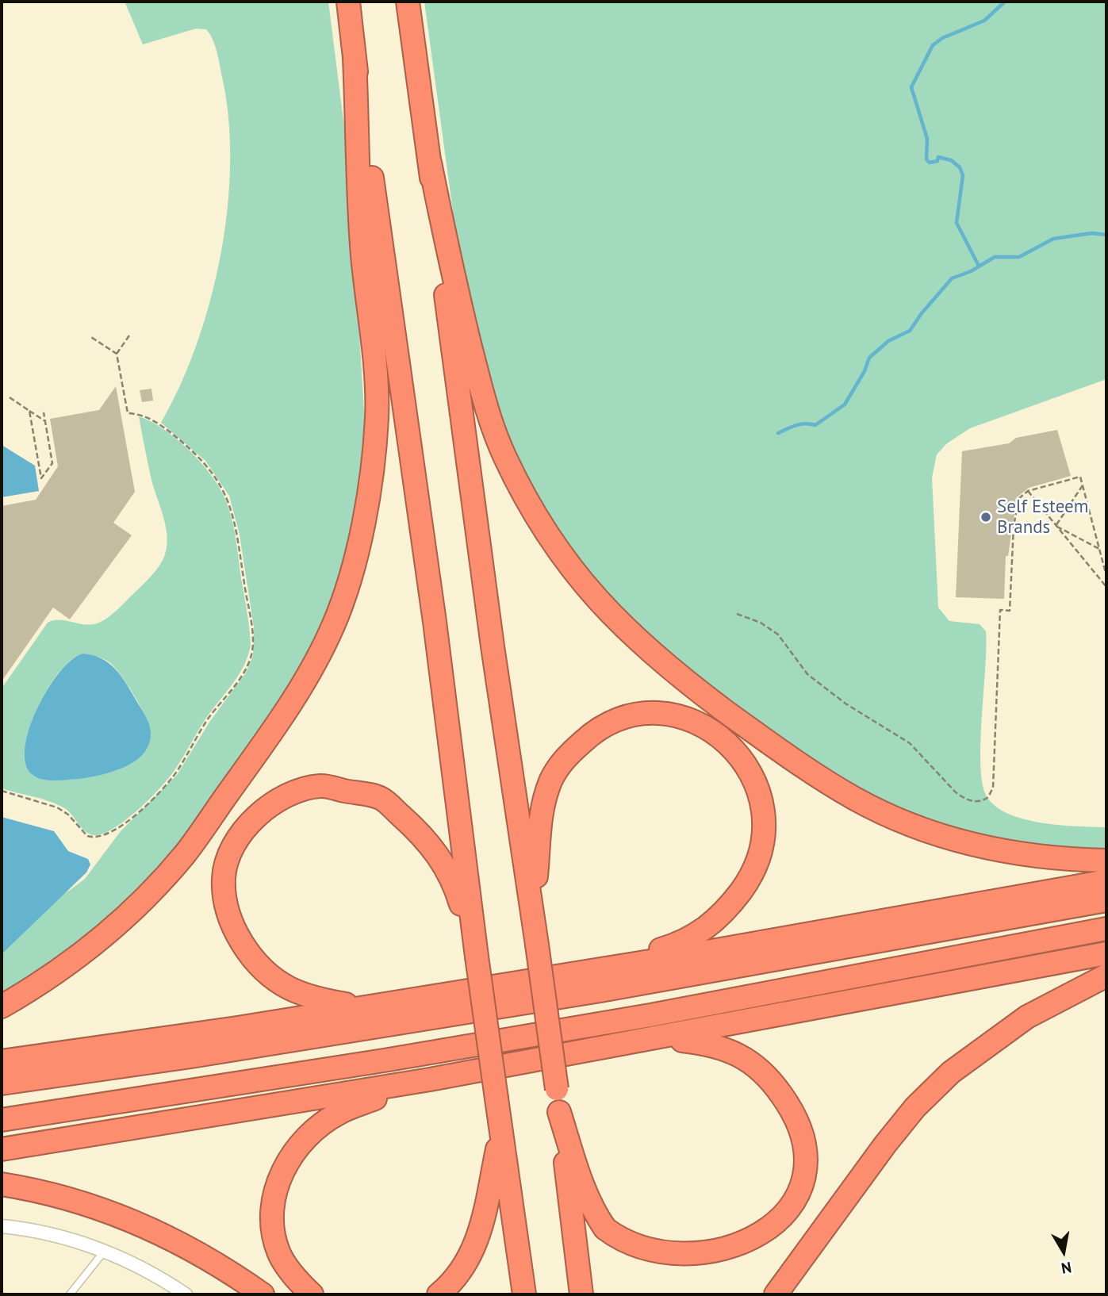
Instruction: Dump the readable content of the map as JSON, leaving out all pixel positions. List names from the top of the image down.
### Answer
{
  "places": ["Self Esteem Brands"],
  "north": "bottom"
}
